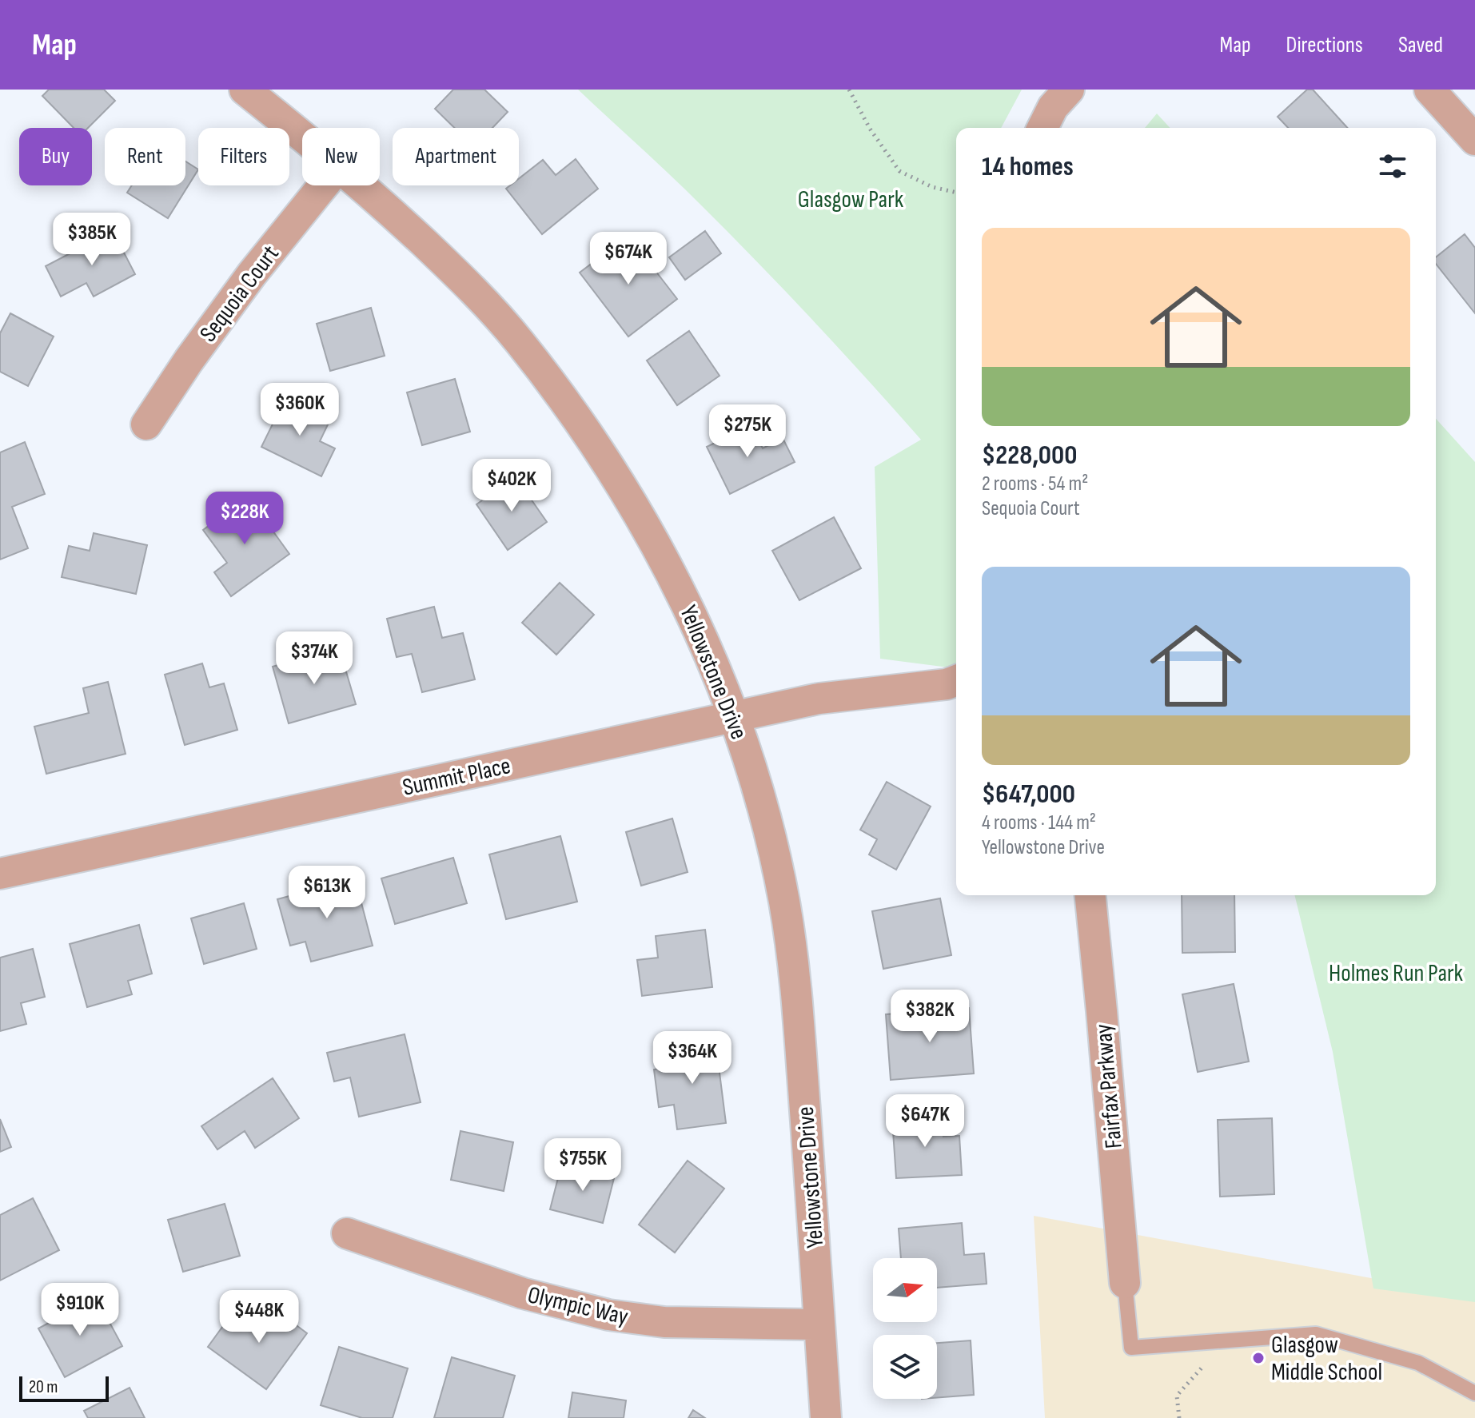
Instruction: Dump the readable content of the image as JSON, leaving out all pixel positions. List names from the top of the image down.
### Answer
{
  "streets": {
    "street": [
      "Sequoia Court",
      "Yellowstone Drive",
      "Summit Place",
      "Fairfax Parkway",
      "Olympic Way"
    ]
  },
  "crossings": [
    ["Yellowstone Drive", "Summit Place"],
    ["Yellowstone Drive", "Olympic Way"]
  ],
  "parks": ["Glasgow Park", "Holmes Run Park"],
  "places": ["Glasgow Middle School"],
  "scale_bar": "20 m",
  "north": "right",
  "page": {
    "header": "Map",
    "nav": ["Map", "Directions", "Saved"],
    "chip": [
      "Buy",
      "Rent",
      "Filters",
      "New",
      "Apartment"
    ],
    "heading": "14 homes",
    "list": [
      {
        "name": "$228,000",
        "note": "2 rooms · 54 m² · Sequoia Court"
      },
      {
        "name": "$647,000",
        "note": "4 rooms · 144 m² · Yellowstone Drive"
      }
    ],
    "price": [
      "$385K",
      "$674K",
      "$360K",
      "$275K",
      "$402K",
      "$228K",
      "$374K",
      "$613K",
      "$382K",
      "$364K",
      "$647K",
      "$755K",
      "$910K",
      "$448K"
    ],
    "scale": "20 m"
  }
}
